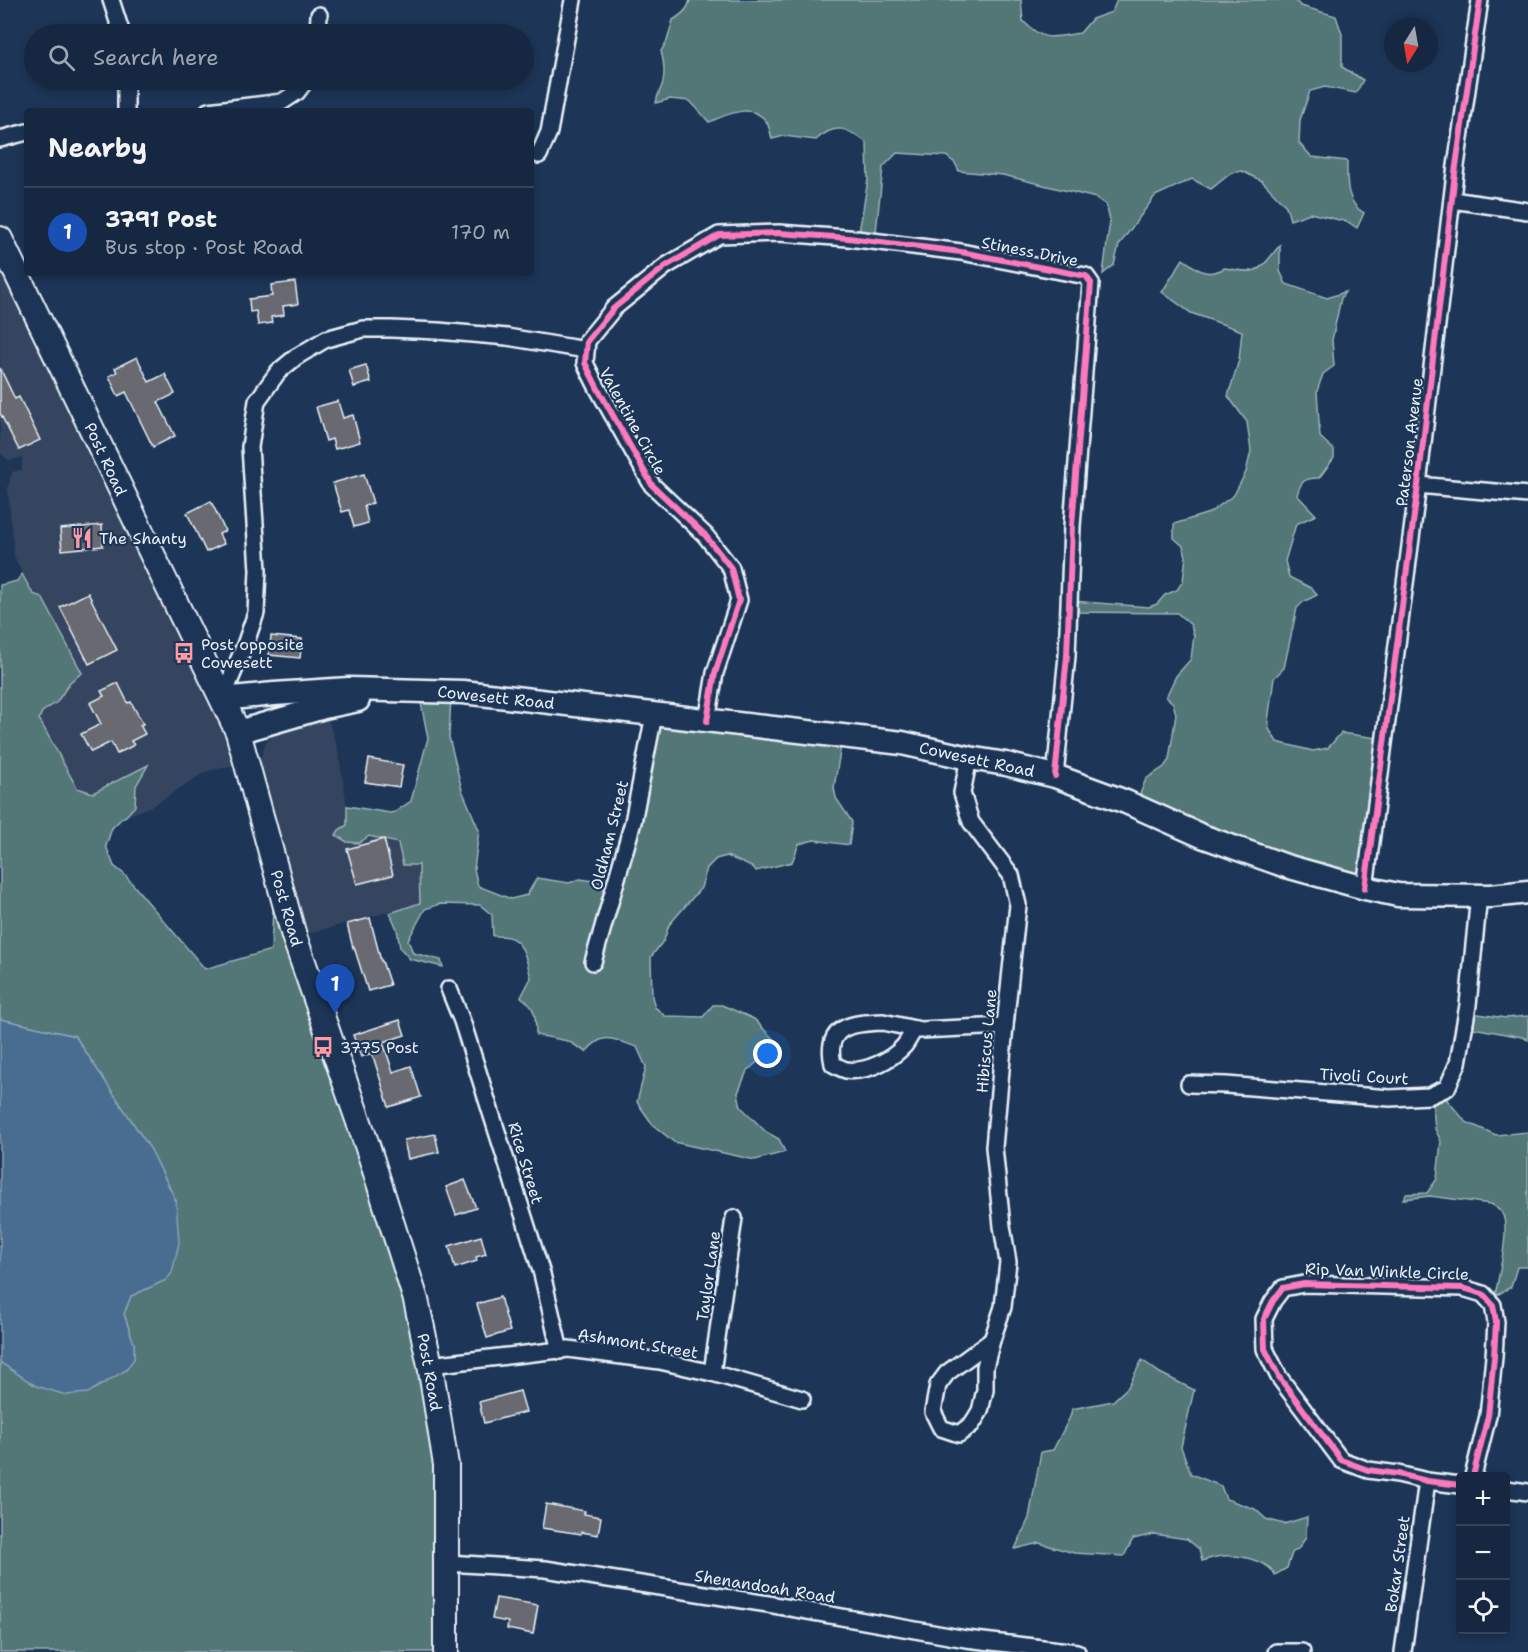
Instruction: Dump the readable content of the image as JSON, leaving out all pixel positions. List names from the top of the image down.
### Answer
{
  "streets": {
    "main road": ["Post Road", "Cowesett Road"],
    "street": [
      "Stiness Drive",
      "Valentine Circle",
      "Paterson Avenue",
      "Oldham Street",
      "Hibiscus Lane",
      "Tivoli Court",
      "Rice Street",
      "Rip Van Winkle Circle",
      "Taylor Lane",
      "Ashmont Street",
      "Bokar Street",
      "Shenandoah Road"
    ]
  },
  "crossings": [
    ["Stiness Drive", "Valentine Circle"],
    ["Stiness Drive", "Cowesett Road"],
    ["Valentine Circle", "Cowesett Road"],
    ["Paterson Avenue", "Cowesett Road"],
    ["Post Road", "Cowesett Road"],
    ["Post Road", "Ashmont Street"],
    ["Post Road", "Shenandoah Road"],
    ["Cowesett Road", "Oldham Street"],
    ["Cowesett Road", "Hibiscus Lane"],
    ["Cowesett Road", "Tivoli Court"],
    ["Rice Street", "Ashmont Street"],
    ["Rip Van Winkle Circle", "Bokar Street"],
    ["Taylor Lane", "Ashmont Street"]
  ],
  "places": {
    "restaurant": ["The Shanty"],
    "bus stop": ["Post opposite Cowesett", "3775 Post"]
  },
  "north": "bottom",
  "page": {
    "search": "Search here",
    "heading": "Nearby",
    "list": [
      {
        "mark": "1",
        "name": "3791 Post",
        "note": "Bus stop · Post Road",
        "value": "170 m"
      }
    ],
    "pins": "1",
    "map_buttons": ["+", "−"]
  }
}
